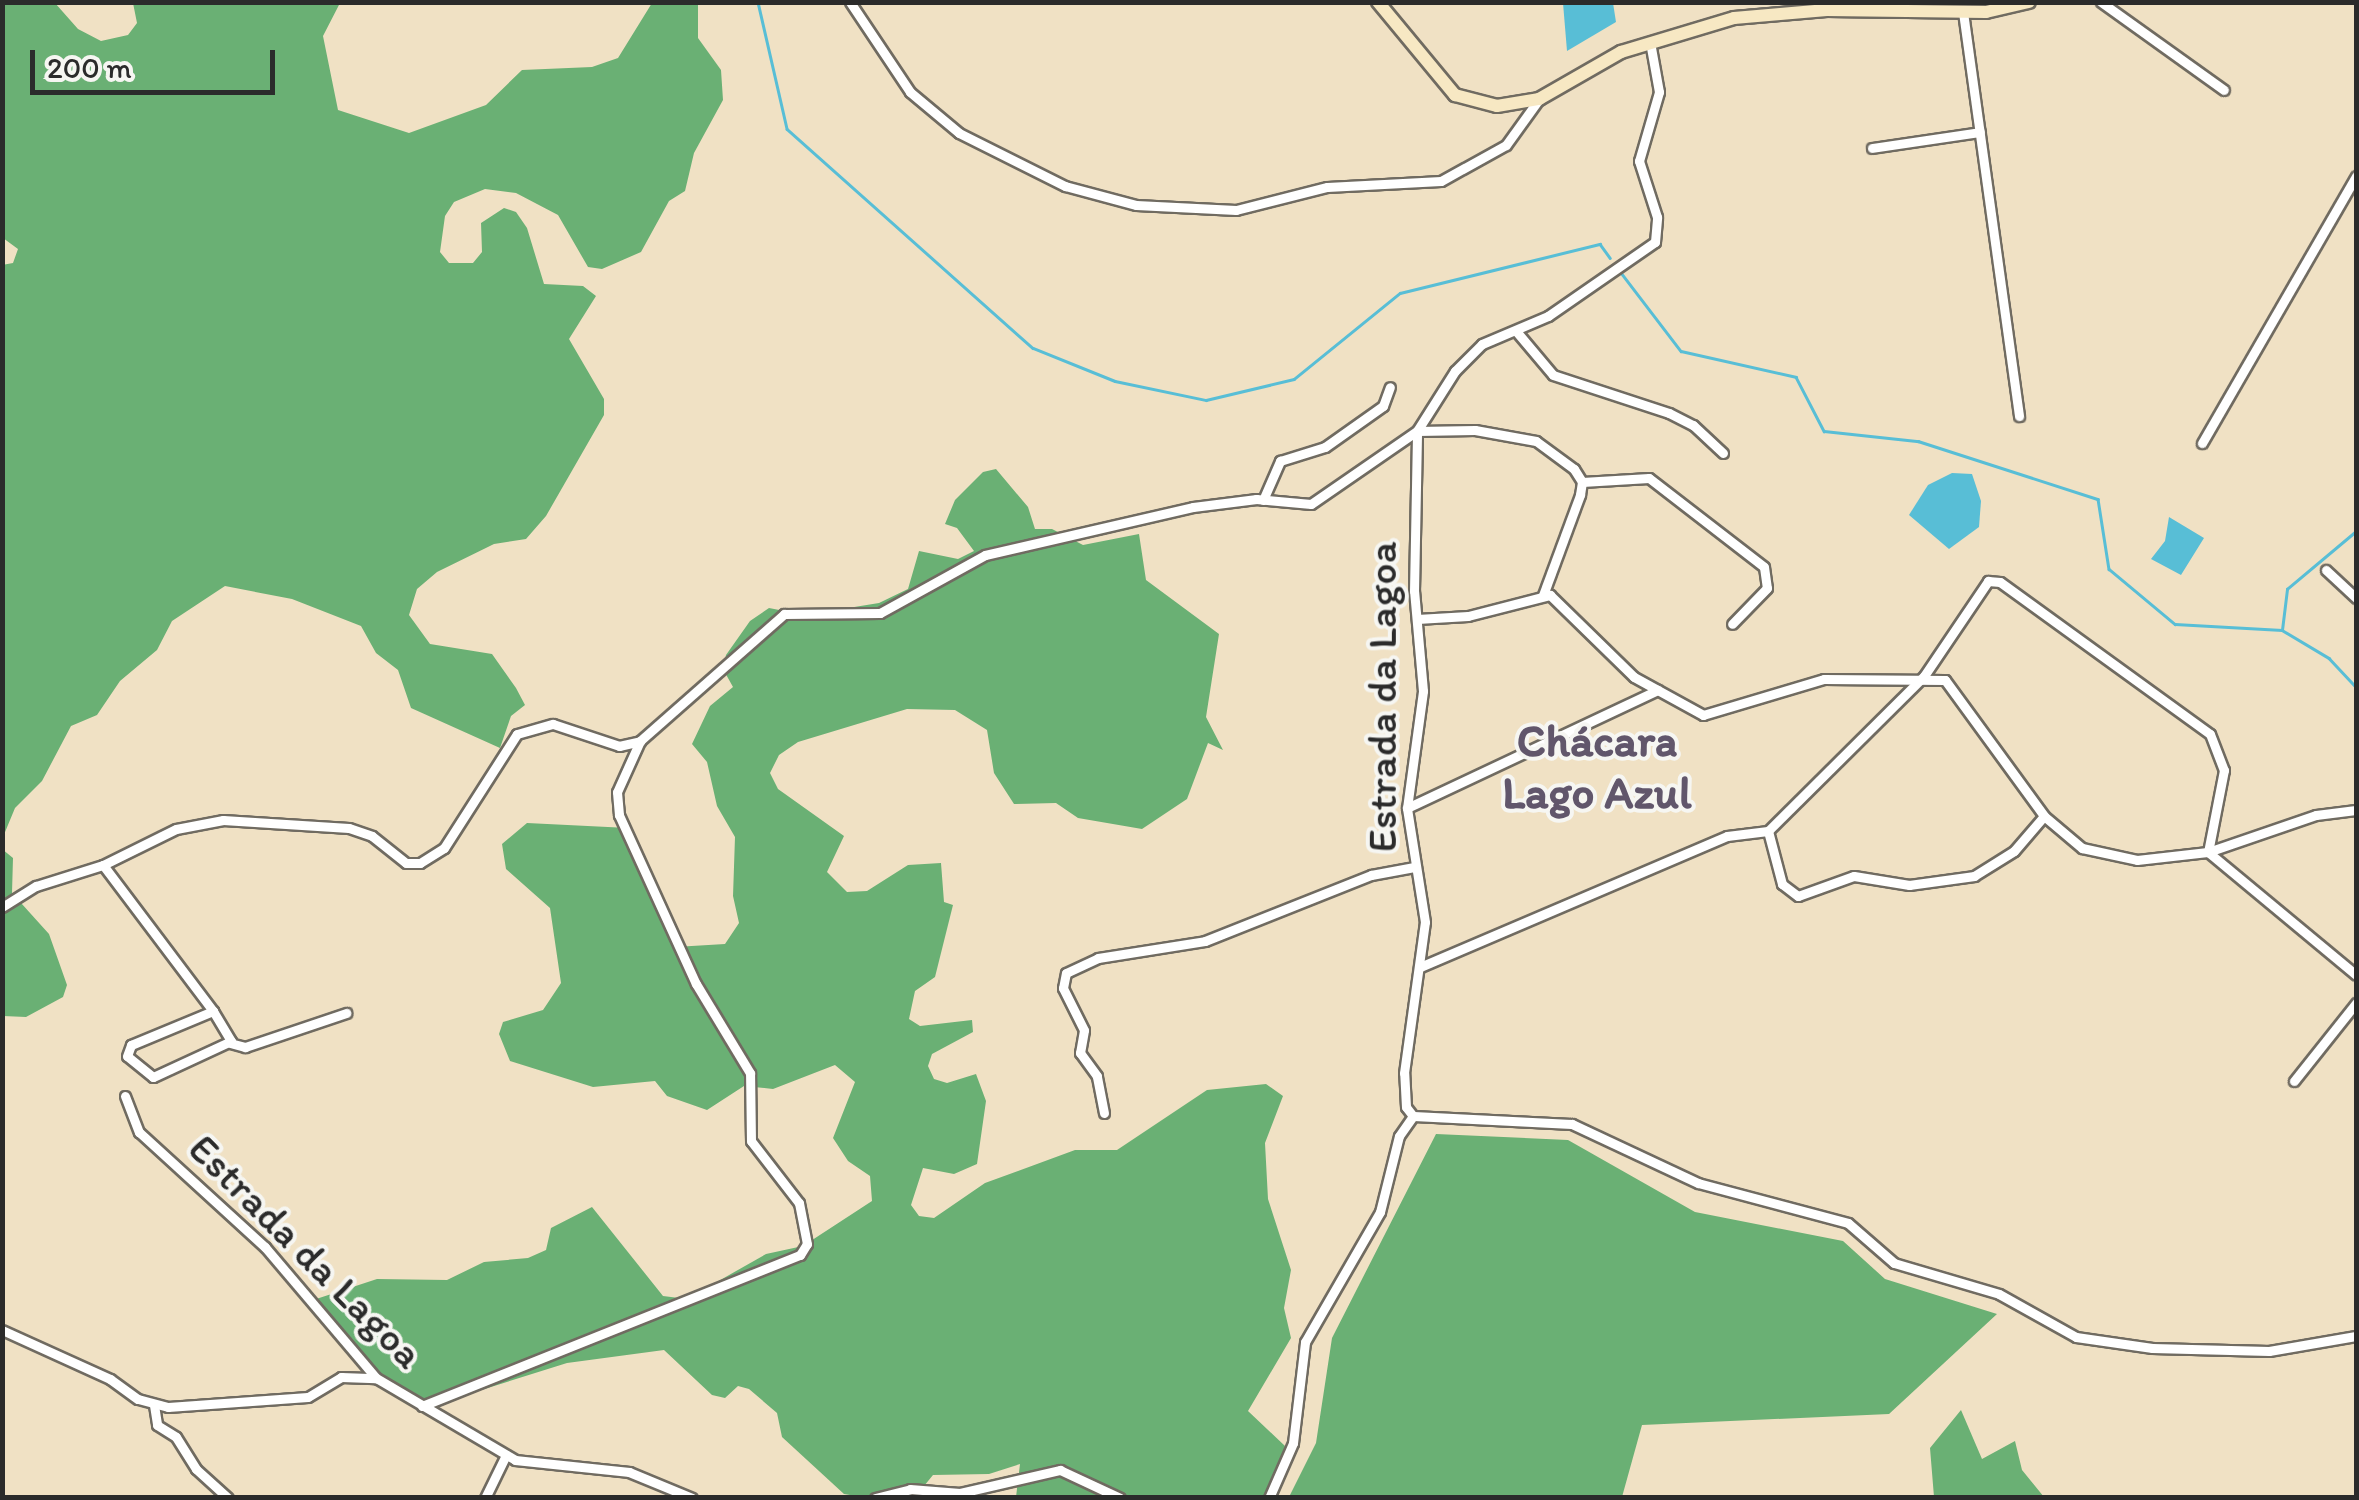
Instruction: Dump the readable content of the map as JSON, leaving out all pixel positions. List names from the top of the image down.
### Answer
{
  "streets": {
    "street": ["Estrada da Lagoa"]
  },
  "districts": ["Chácara Lago Azul"],
  "scale_bar": "200 m"
}
